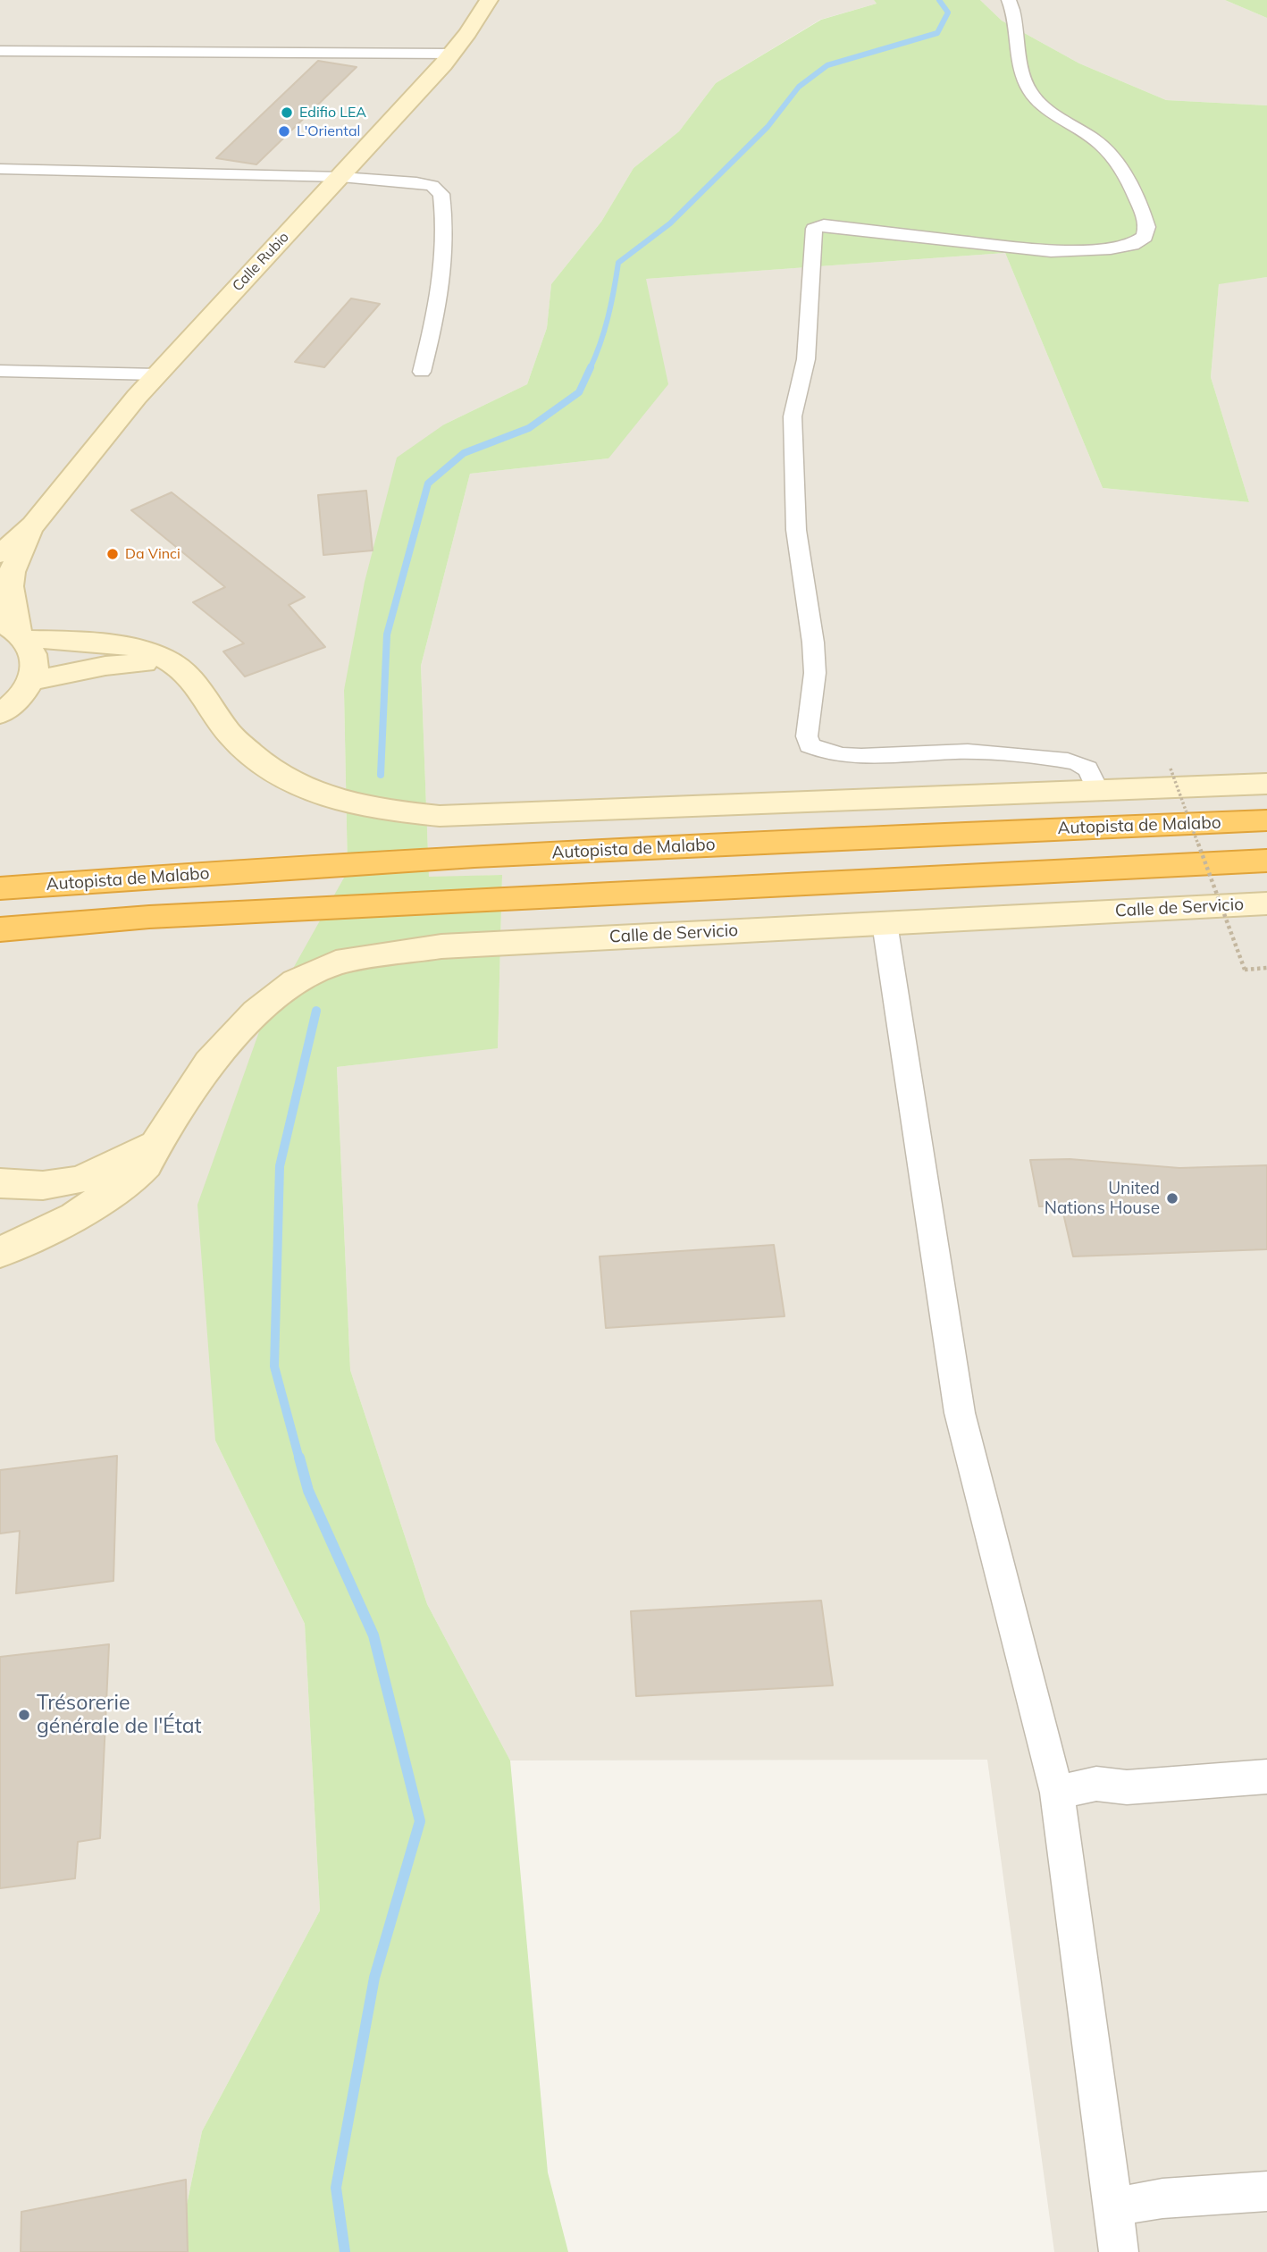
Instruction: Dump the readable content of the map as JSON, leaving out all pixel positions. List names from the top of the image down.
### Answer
{
  "streets": {
    "highway": ["Autopista de Malabo"],
    "street": ["Calle Rubio", "Calle de Servicio"]
  },
  "places": [
    "Edifio LEA",
    "L'Oriental",
    "Da Vinci",
    "United Nations House",
    "Trésorerie générale de l'État"
  ]
}
